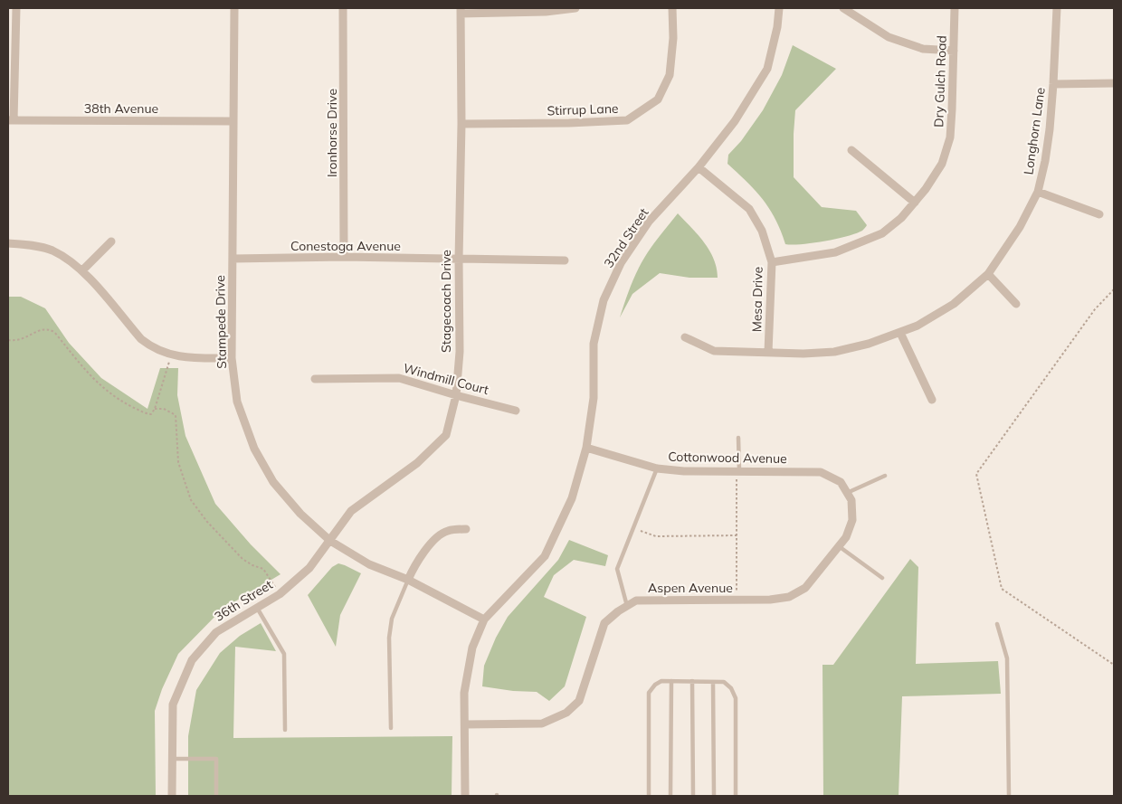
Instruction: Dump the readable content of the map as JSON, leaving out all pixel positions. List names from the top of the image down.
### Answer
{
  "streets": {
    "street": [
      "Dry Gulch Road",
      "38th Avenue",
      "Stirrup Lane",
      "Longhorn Lane",
      "Ironhorse Drive",
      "32nd Street",
      "Conestoga Avenue",
      "Mesa Drive",
      "Stagecoach Drive",
      "Stampede Drive",
      "Windmill Court",
      "Cottonwood Avenue",
      "Aspen Avenue",
      "36th Street"
    ]
  },
  "crossings": [
    ["Dry Gulch Road", "Mesa Drive"],
    ["38th Avenue", "Stampede Drive"],
    ["Stirrup Lane", "Stagecoach Drive"],
    ["Longhorn Lane", "Mesa Drive"],
    ["Ironhorse Drive", "Conestoga Avenue"],
    ["32nd Street", "Mesa Drive"],
    ["32nd Street", "Stampede Drive"],
    ["32nd Street", "Cottonwood Avenue"],
    ["Conestoga Avenue", "Stagecoach Drive"],
    ["Conestoga Avenue", "Stampede Drive"],
    ["Stagecoach Drive", "Stampede Drive"],
    ["Stagecoach Drive", "Windmill Court"],
    ["Stagecoach Drive", "36th Street"],
    ["Stampede Drive", "36th Street"],
    ["Cottonwood Avenue", "Aspen Avenue"]
  ]
}
